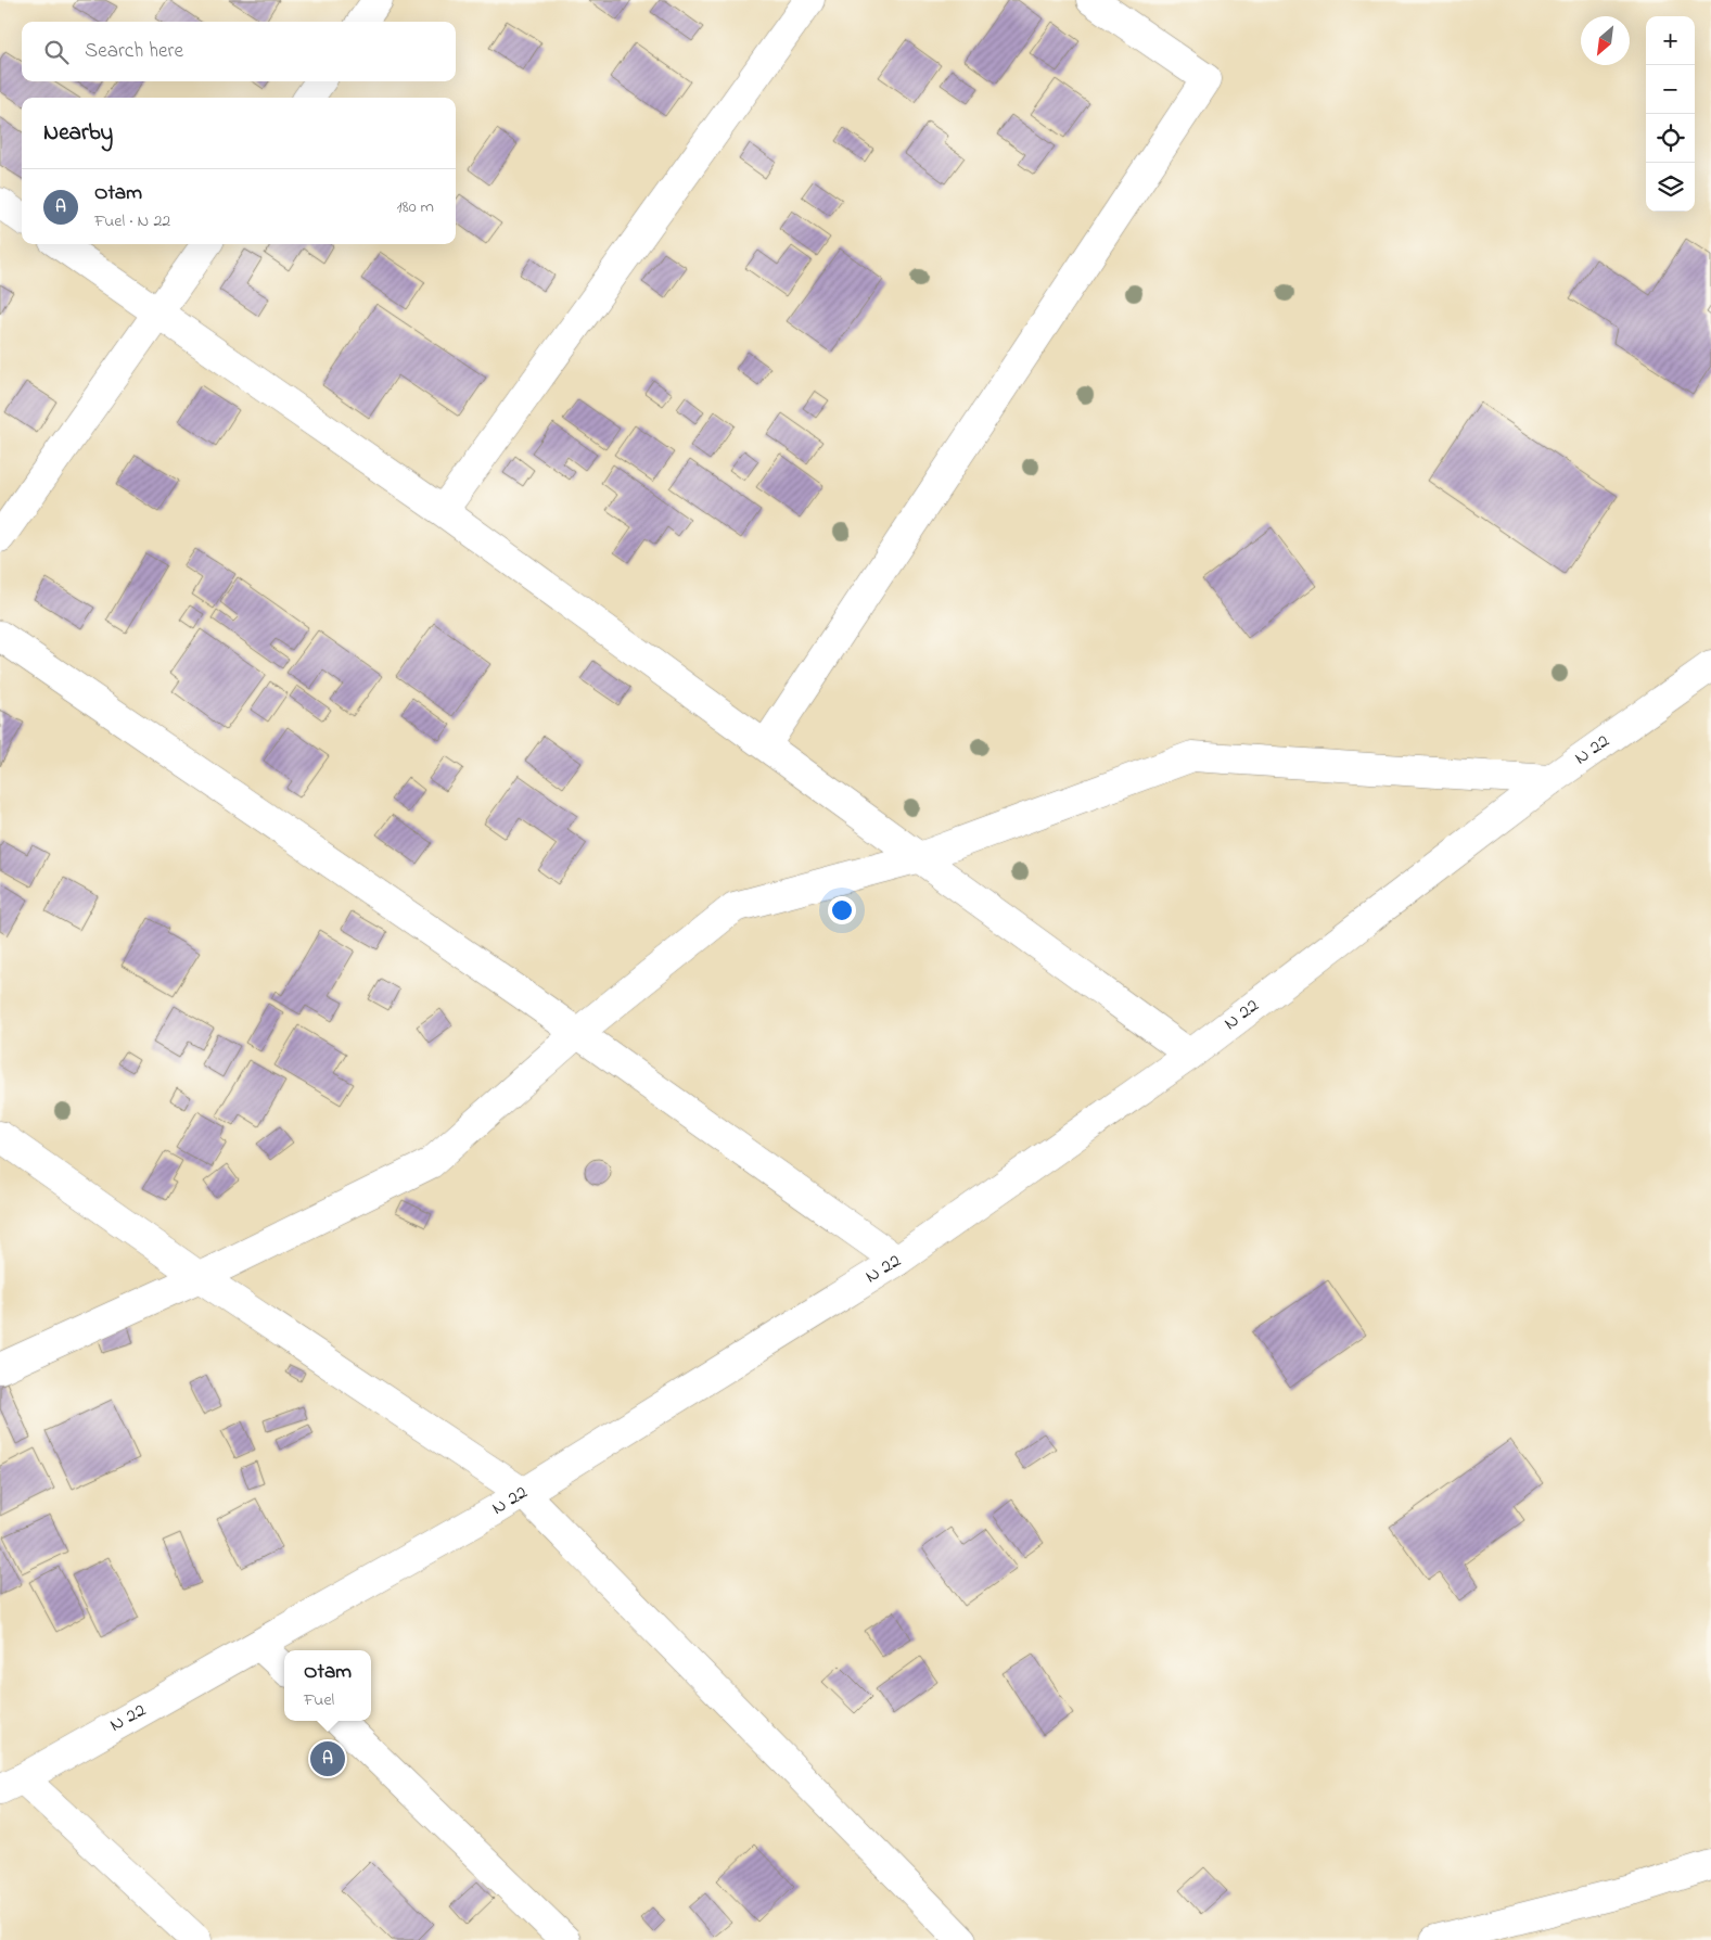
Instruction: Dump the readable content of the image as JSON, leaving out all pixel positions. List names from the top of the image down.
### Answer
{
  "streets": {
    "street": ["N 22"]
  },
  "north": "bottom left",
  "page": {
    "map_buttons": ["+", "−"],
    "search": "Search here",
    "heading": "Nearby",
    "list": [
      {
        "mark": "A",
        "name": "Otam",
        "note": "Fuel · N 22",
        "value": "180 m"
      }
    ],
    "popup": ["Otam", "Fuel"],
    "pins": "A"
  }
}
